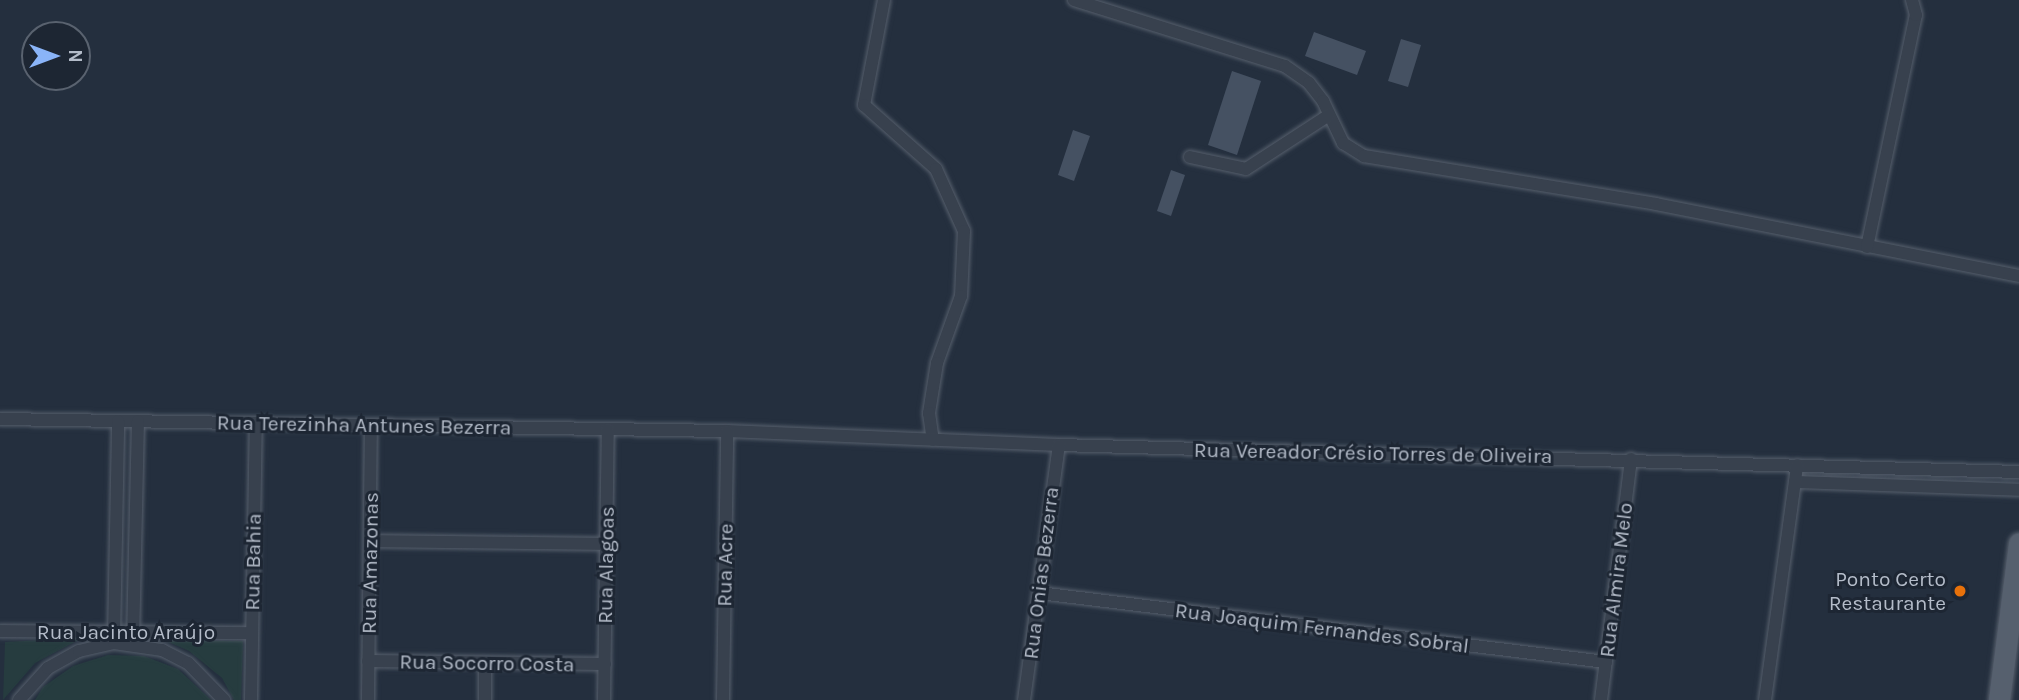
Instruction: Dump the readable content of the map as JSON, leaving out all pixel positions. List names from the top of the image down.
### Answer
{
  "streets": {
    "street": [
      "Rua Terezinha Antunes Bezerra",
      "Rua Vereador Crésio Torres de Oliveira",
      "Rua Bahia",
      "Rua Amazonas",
      "Rua Alagoas",
      "Rua Acre",
      "Rua Onias Bezerra",
      "Rua Almira Melo",
      "Rua Joaquim Fernandes Sobral",
      "Rua Jacinto Araújo",
      "Rua Socorro Costa"
    ]
  },
  "crossings": [
    ["Rua Terezinha Antunes Bezerra", "Rua Vereador Crésio Torres de Oliveira"],
    ["Rua Terezinha Antunes Bezerra", "Rua Bahia"],
    ["Rua Terezinha Antunes Bezerra", "Rua Amazonas"],
    ["Rua Terezinha Antunes Bezerra", "Rua Alagoas"],
    ["Rua Terezinha Antunes Bezerra", "Rua Acre"],
    ["Rua Vereador Crésio Torres de Oliveira", "Rua Acre"],
    ["Rua Vereador Crésio Torres de Oliveira", "Rua Onias Bezerra"],
    ["Rua Vereador Crésio Torres de Oliveira", "Rua Almira Melo"],
    ["Rua Bahia", "Rua Jacinto Araújo"],
    ["Rua Amazonas", "Rua Socorro Costa"],
    ["Rua Alagoas", "Rua Socorro Costa"],
    ["Rua Onias Bezerra", "Rua Joaquim Fernandes Sobral"],
    ["Rua Almira Melo", "Rua Joaquim Fernandes Sobral"]
  ],
  "places": ["Ponto Certo Restaurante"],
  "north": "right"
}
